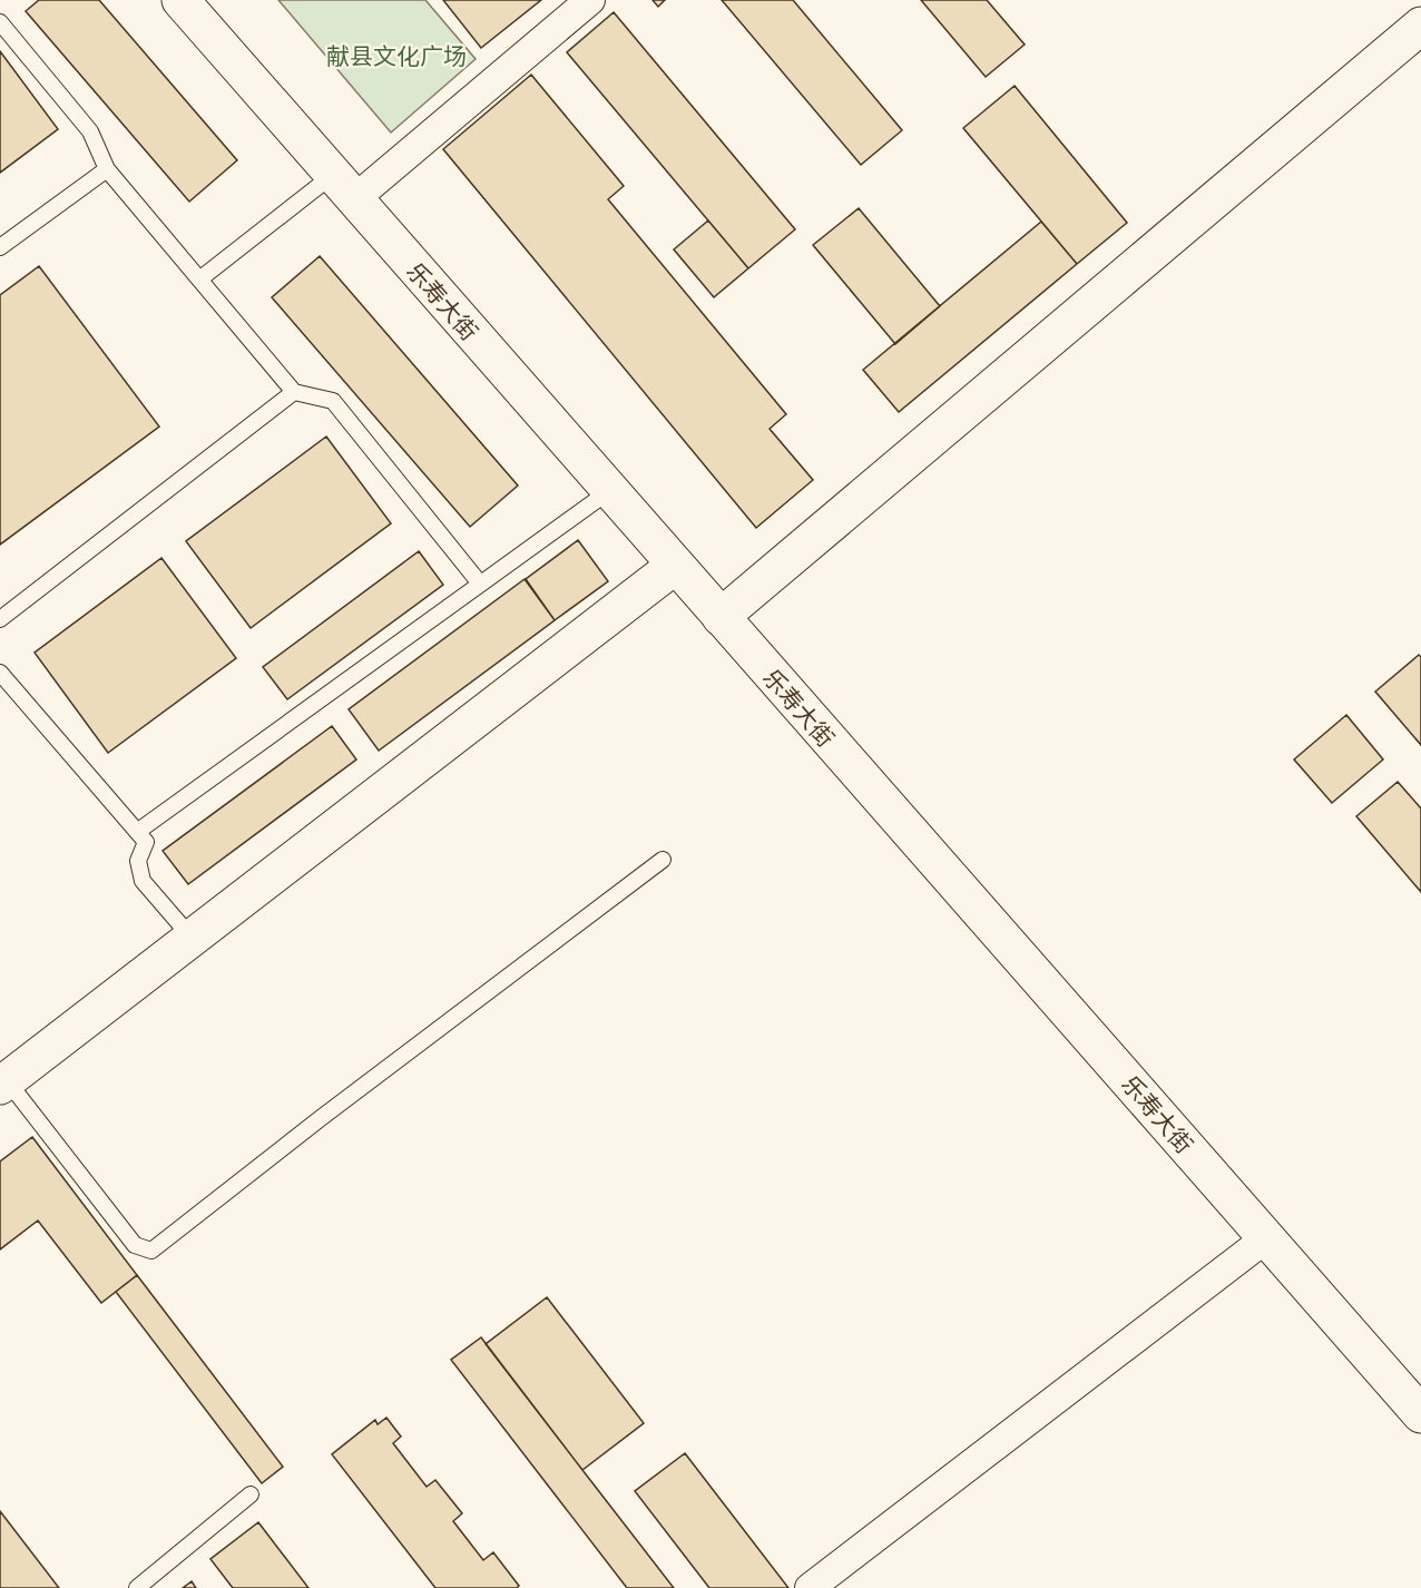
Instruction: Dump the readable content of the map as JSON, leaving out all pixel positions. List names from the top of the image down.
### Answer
{
  "streets": {
    "main road": ["乐寿大街"]
  },
  "parks": ["献县文化广场"]
}
